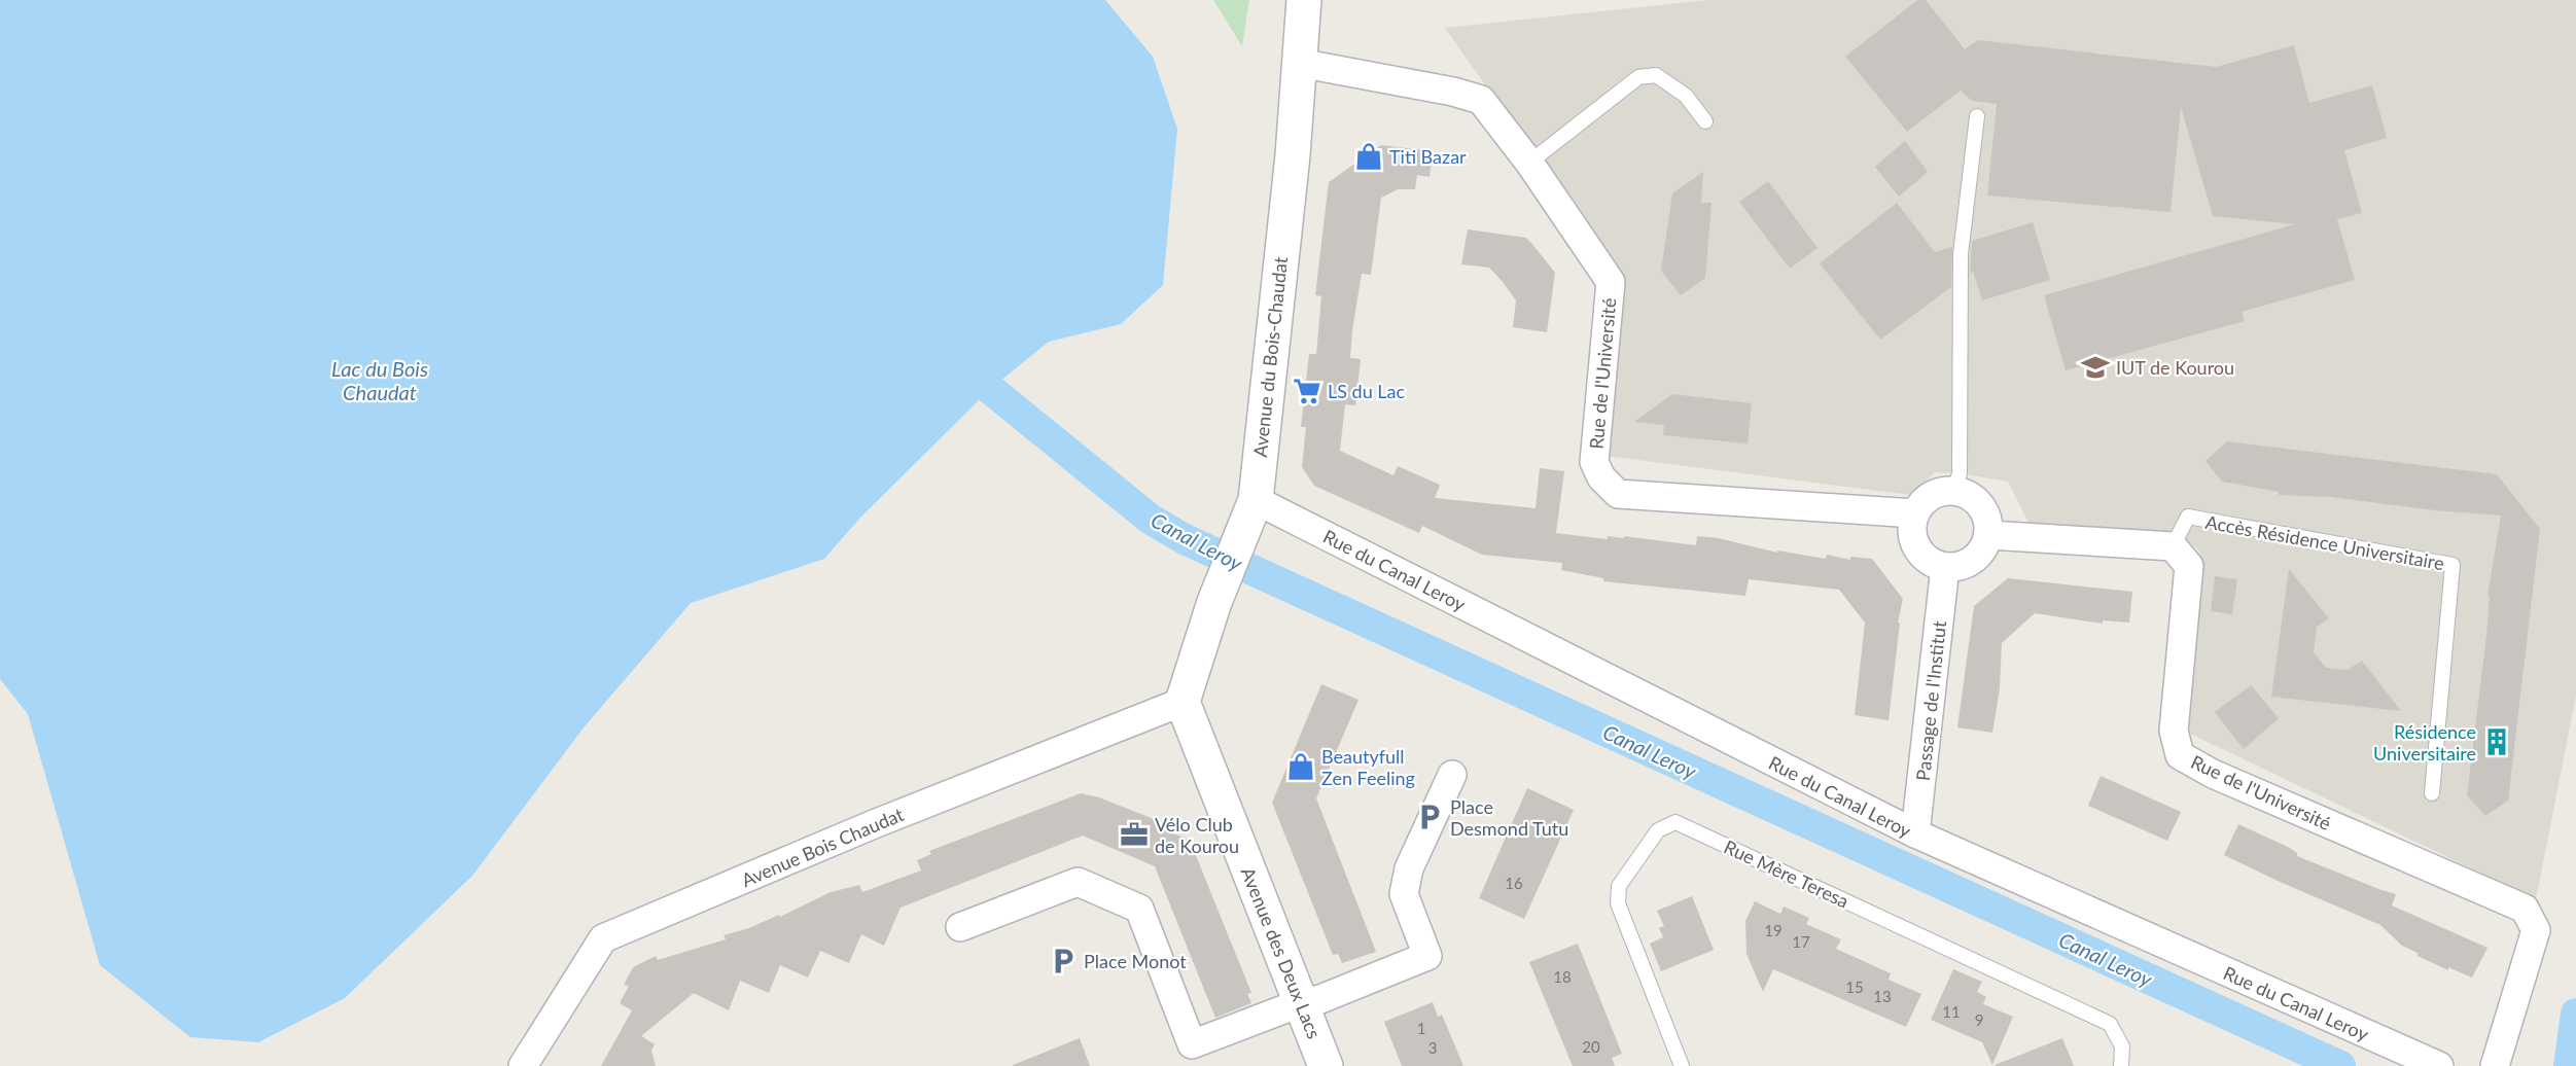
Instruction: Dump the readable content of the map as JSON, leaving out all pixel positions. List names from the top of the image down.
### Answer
{
  "streets": {
    "street": [
      "Avenue du Bois-Chaudat",
      "Rue de l'Université",
      "Rue du Canal Leroy",
      "Passage de l'Institut",
      "Avenue Bois Chaudat",
      "Avenue des Deux Lacs"
    ],
    "lane": ["Accès Résidence Universitaire", "Rue Mère Teresa"]
  },
  "crossings": [
    ["Avenue du Bois-Chaudat", "Rue de l'Université"],
    ["Avenue du Bois-Chaudat", "Rue du Canal Leroy"],
    ["Avenue du Bois-Chaudat", "Avenue Bois Chaudat"],
    ["Avenue du Bois-Chaudat", "Avenue des Deux Lacs"],
    ["Rue de l'Université", "Accès Résidence Universitaire"],
    ["Rue de l'Université", "Passage de l'Institut"],
    ["Rue du Canal Leroy", "Passage de l'Institut"],
    ["Avenue Bois Chaudat", "Avenue des Deux Lacs"]
  ],
  "water": ["Lac du Bois Chaudat", "Canal Leroy"],
  "places": {
    "shop": ["Titi Bazar", "Beautyfull Zen Feeling"],
    "school or university": ["IUT de Kourou"],
    "supermarket": ["LS du Lac"],
    "building": ["Résidence Universitaire"],
    "parking": ["Place Desmond Tutu", "Place Monot"],
    "office": ["Vélo Club de Kourou"]
  },
  "house_numbers": [
    "16",
    "19",
    "17",
    "18",
    "15",
    "13",
    "11",
    "9",
    "1",
    "20",
    "3"
  ]
}
